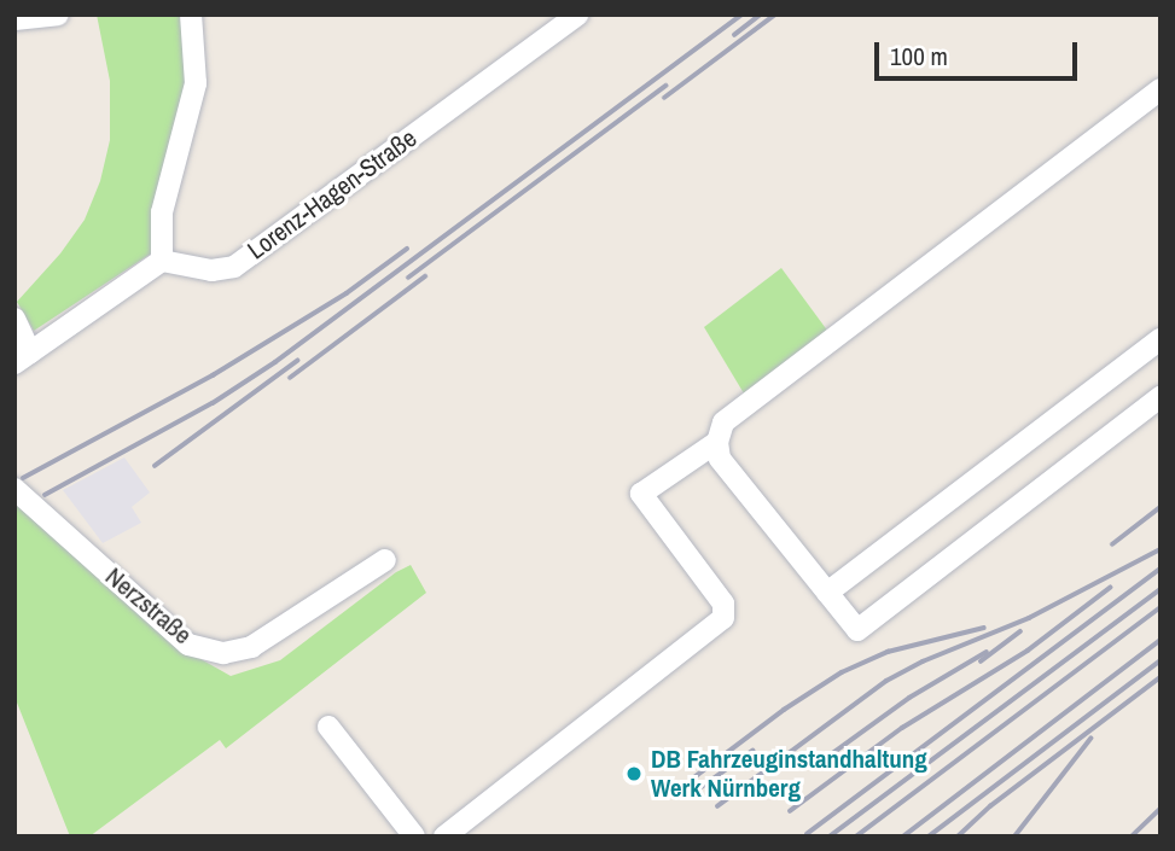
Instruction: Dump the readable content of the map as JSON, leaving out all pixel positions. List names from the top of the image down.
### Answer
{
  "streets": {
    "street": ["Lorenz-Hagen-Straße", "Nerzstraße"]
  },
  "places": ["DB Fahrzeuginstandhaltung Werk Nürnberg"],
  "scale_bar": "100 m"
}
